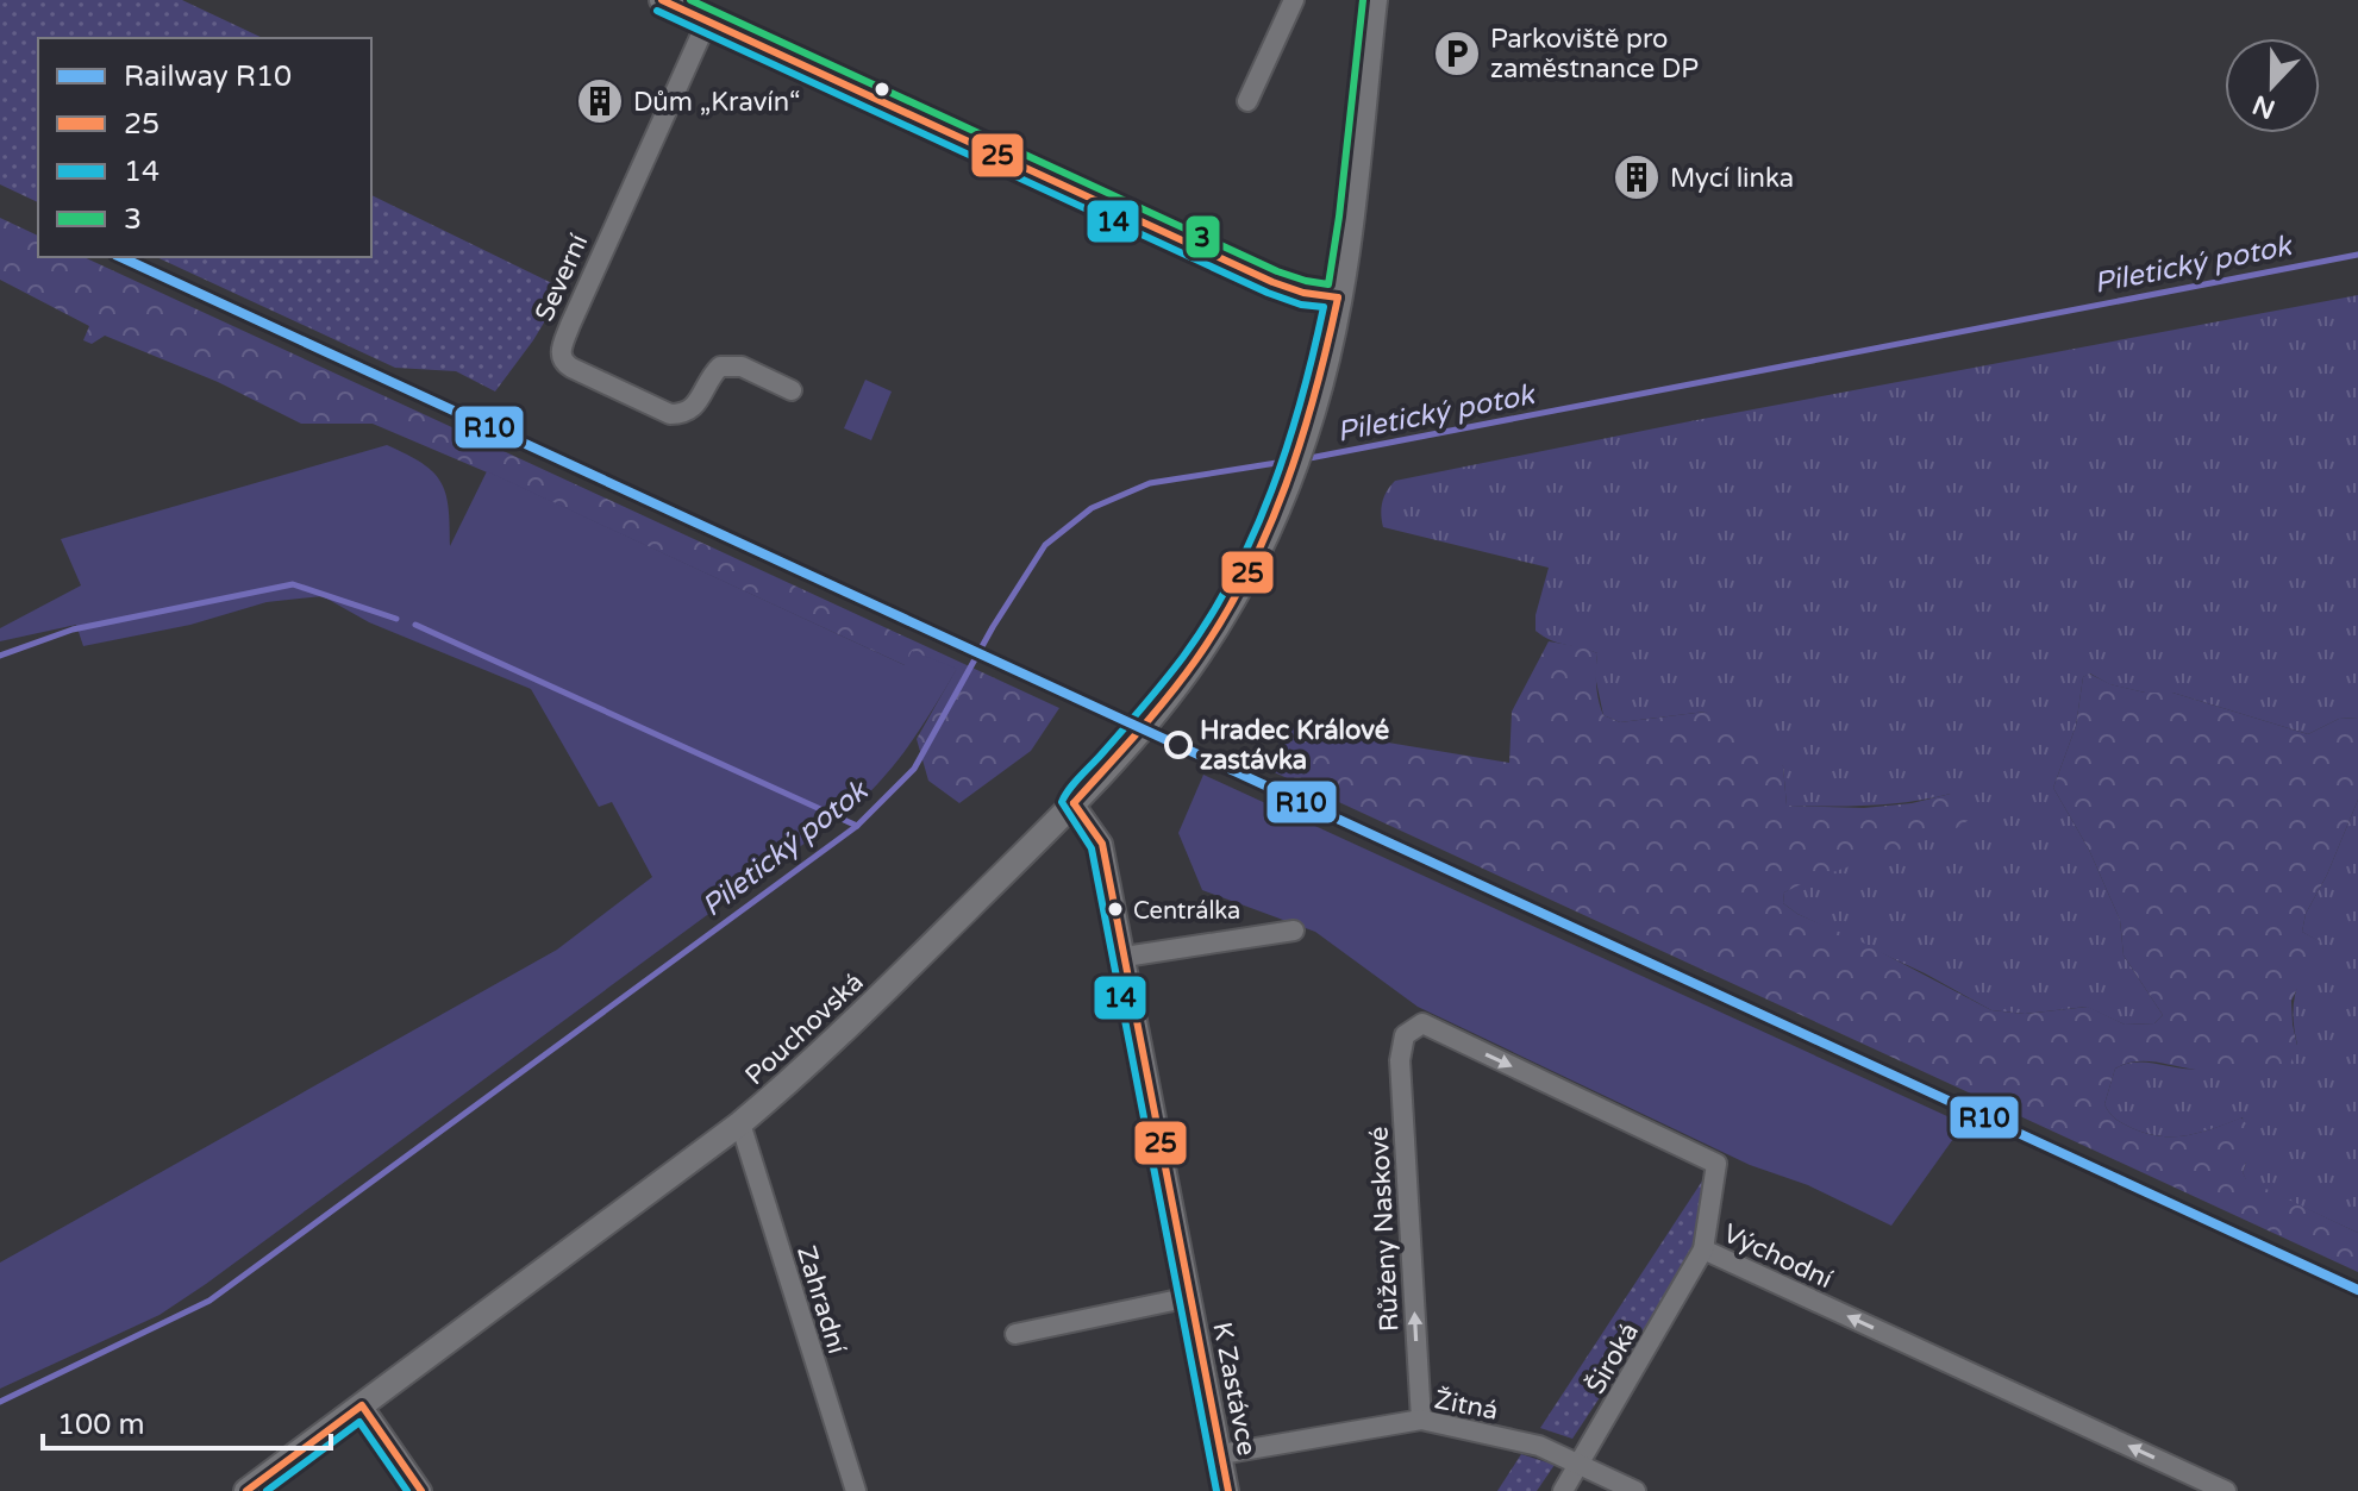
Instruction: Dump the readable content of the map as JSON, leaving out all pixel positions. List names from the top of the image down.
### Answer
{
  "streets": {
    "street": [
      "Severní",
      "Pouchovská",
      "Růženy Naskové",
      "Východní",
      "Zahradní",
      "Široká",
      "K Zastávce",
      "Žitná"
    ]
  },
  "crossings": [
    ["Pouchovská", "Zahradní"],
    ["Pouchovská", "K Zastávce"],
    ["Růženy Naskové", "Východní"],
    ["Růženy Naskové", "Žitná"],
    ["Východní", "Široká"],
    ["Široká", "Žitná"],
    ["K Zastávce", "Žitná"]
  ],
  "one_way": ["Růženy Naskové"],
  "water": ["Piletický potok"],
  "places": {
    "parking": ["Parkoviště pro zaměstnance DP"],
    "building": ["Dům „Kravín“", "Mycí linka"],
    "other": ["Hradec Králové zastávka", "Centrálka"]
  },
  "lines": [
    "transit line 25",
    "transit line 3",
    "transit line 14",
    "rail line R10"
  ],
  "legend": [
    "Railway R10",
    "25",
    "14",
    "3"
  ],
  "scale_bar": "100 m",
  "north": "bottom"
}
